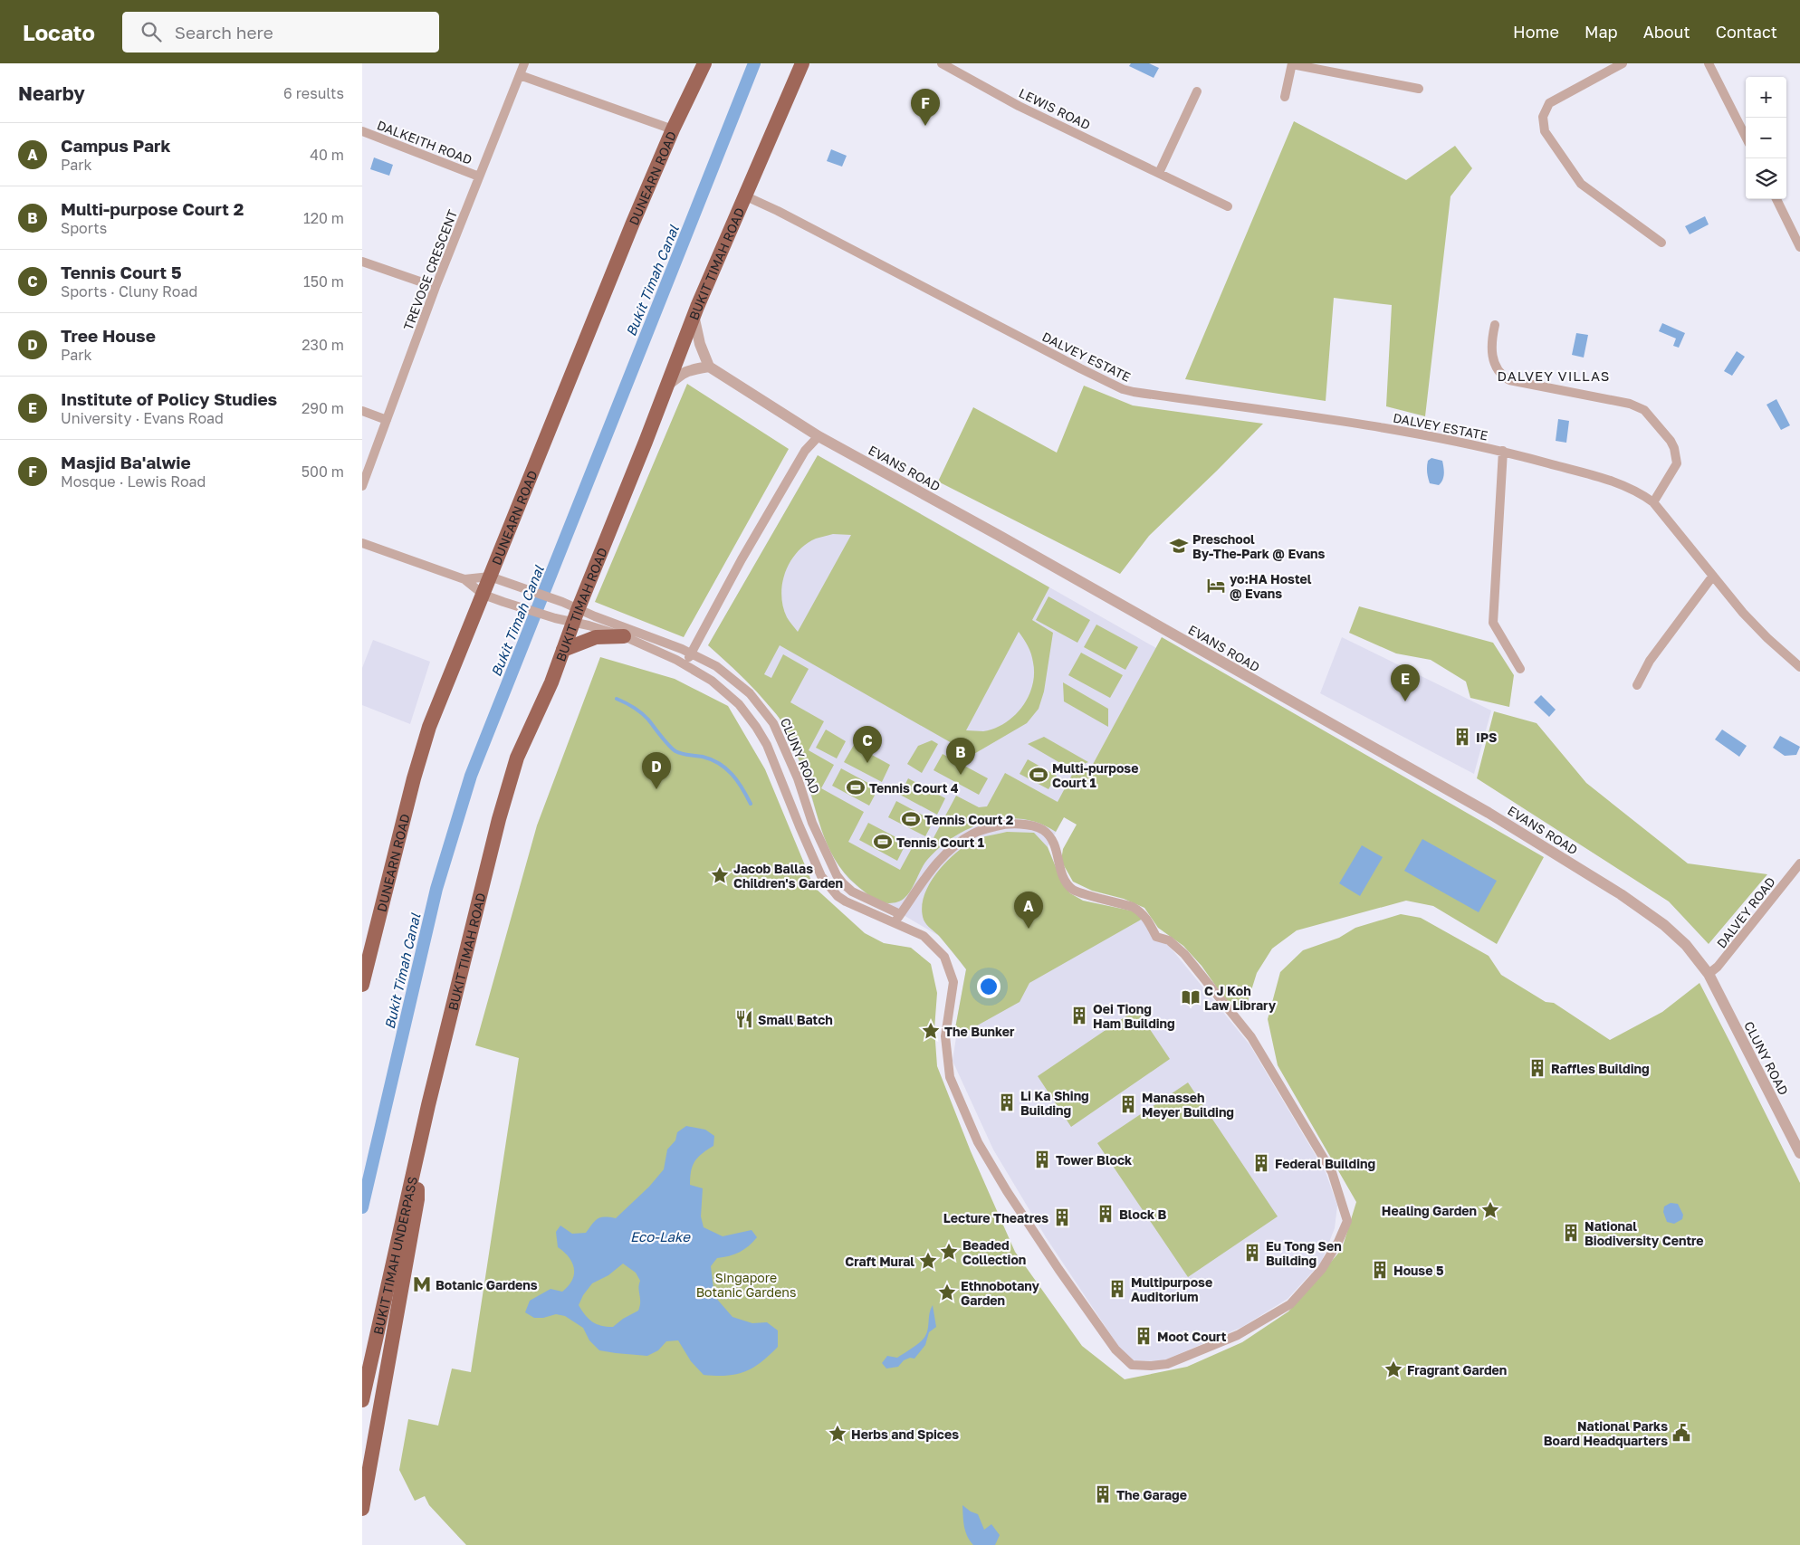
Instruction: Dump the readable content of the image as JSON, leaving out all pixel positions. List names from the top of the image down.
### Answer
{
  "streets": {
    "highway": ["DUNEARN ROAD", "BUKIT TIMAH ROAD", "BUKIT TIMAH UNDERPASS"],
    "street": [
      "LEWIS ROAD",
      "DALKEITH ROAD",
      "TREVOSE CRESCENT",
      "DALVEY ESTATE",
      "EVANS ROAD",
      "CLUNY ROAD",
      "DALVEY ROAD"
    ]
  },
  "crossings": [
    ["DALKEITH ROAD", "TREVOSE CRESCENT"],
    ["BUKIT TIMAH ROAD", "DALVEY ESTATE"],
    ["BUKIT TIMAH ROAD", "CLUNY ROAD"],
    ["BUKIT TIMAH ROAD", "BUKIT TIMAH UNDERPASS"],
    ["EVANS ROAD", "CLUNY ROAD"],
    ["EVANS ROAD", "DALVEY ROAD"],
    ["CLUNY ROAD", "DALVEY ROAD"]
  ],
  "districts": ["DALVEY VILLAS"],
  "water": ["Bukit Timah Canal", "Eco-Lake"],
  "parks": ["Singapore Botanic Gardens"],
  "places": {
    "school or university": ["Preschool By-The-Park @ Evans"],
    "hotel": ["yo:HA Hostel @ Evans"],
    "building": [
      "IPS",
      "Oei Tiong Ham Building",
      "Raffles Building",
      "Li Ka Shing Building",
      "Manasseh Meyer Building",
      "Tower Block",
      "Federal Building",
      "Block B",
      "Lecture Theatres",
      "National Biodiversity Centre",
      "Eu Tong Sen Building",
      "House 5",
      "Multipurpose Auditorium",
      "Moot Court",
      "The Garage"
    ],
    "sports": [
      "Multi-purpose Court 1",
      "Tennis Court 4",
      "Tennis Court 2",
      "Tennis Court 1"
    ],
    "place": [
      "Jacob Ballas Children's Garden",
      "The Bunker",
      "Healing Garden",
      "Beaded Collection",
      "Craft Mural",
      "Ethnobotany Garden",
      "Fragrant Garden",
      "Herbs and Spices"
    ],
    "library": ["C J Koh Law Library"],
    "restaurant": ["Small Batch"],
    "metro station": ["Botanic Gardens"],
    "public building": ["National Parks Board Headquarters"]
  },
  "page": {
    "header": "Locato",
    "search": "Search here",
    "nav": [
      "Home",
      "Map",
      "About",
      "Contact"
    ],
    "heading": ["Nearby", "6 results"],
    "map_buttons": ["+", "−"],
    "pins": [
      "F",
      "E",
      "C",
      "B",
      "D",
      "A"
    ],
    "list": [
      {
        "mark": "A",
        "name": "Campus Park",
        "note": "Park",
        "value": "40 m"
      },
      {
        "mark": "B",
        "name": "Multi-purpose Court 2",
        "note": "Sports",
        "value": "120 m"
      },
      {
        "mark": "C",
        "name": "Tennis Court 5",
        "note": "Sports · Cluny Road",
        "value": "150 m"
      },
      {
        "mark": "D",
        "name": "Tree House",
        "note": "Park",
        "value": "230 m"
      },
      {
        "mark": "E",
        "name": "Institute of Policy Studies",
        "note": "University · Evans Road",
        "value": "290 m"
      },
      {
        "mark": "F",
        "name": "Masjid Ba'alwie",
        "note": "Mosque · Lewis Road",
        "value": "500 m"
      }
    ]
  }
}
